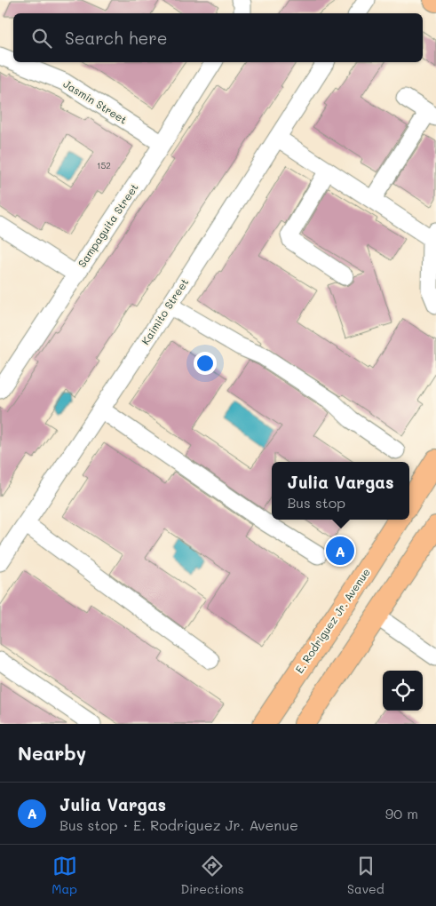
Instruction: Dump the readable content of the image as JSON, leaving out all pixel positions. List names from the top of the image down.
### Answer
{
  "streets": {
    "main road": ["E. Rodriguez Jr. Avenue"],
    "street": ["Jasmin Street", "Sampaguita Street", "Kaimito Street"]
  },
  "crossings": [
    ["Jasmin Street", "Sampaguita Street"]
  ],
  "house_numbers": ["152"],
  "page": {
    "search": "Search here",
    "popup": ["Julia Vargas", "Bus stop"],
    "pins": "A",
    "heading": "Nearby",
    "list": [
      {
        "mark": "A",
        "name": "Julia Vargas",
        "note": "Bus stop · E. Rodriguez Jr. Avenue",
        "value": "90 m"
      }
    ],
    "nav": ["Map", "Directions", "Saved"]
  }
}
